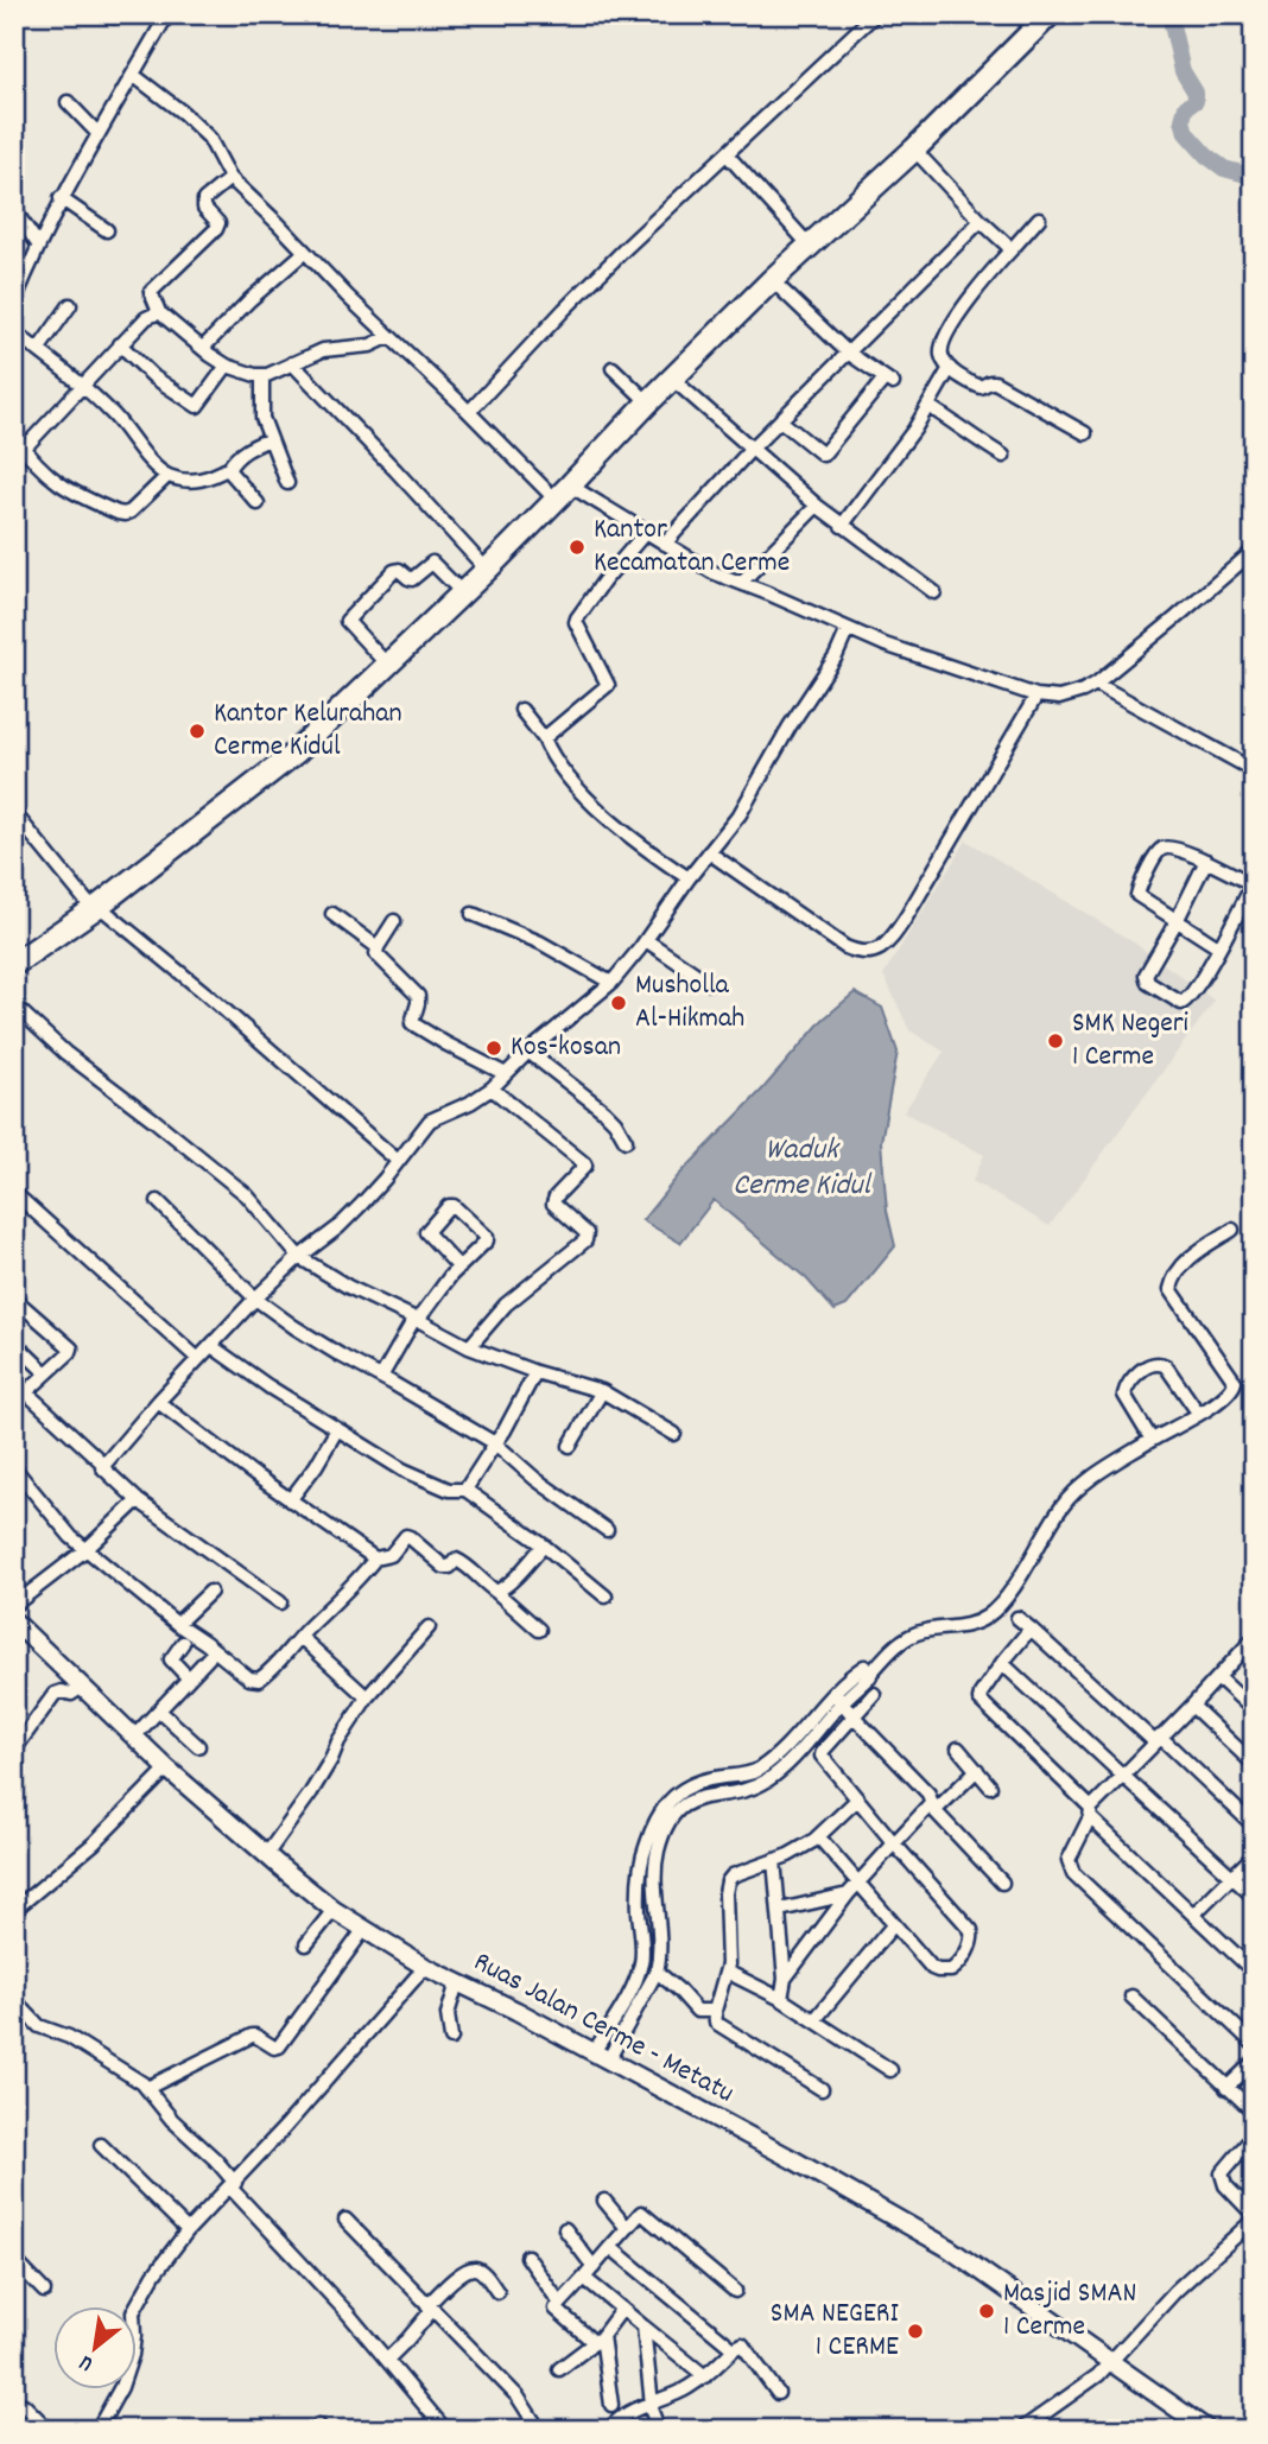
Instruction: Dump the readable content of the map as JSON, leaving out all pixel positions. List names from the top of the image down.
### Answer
{
  "streets": {
    "main road": ["Ruas Jalan Cerme - Metatu"]
  },
  "water": ["Waduk Cerme Kidul"],
  "places": [
    "Kantor Kecamatan Cerme",
    "Kantor Kelurahan Cerme Kidul",
    "Musholla Al-Hikmah",
    "SMK Negeri 1 Cerme",
    "Kos-kosan",
    "Masjid SMAN 1 Cerme",
    "SMA NEGERI 1 CERME"
  ],
  "north": "bottom left"
}
